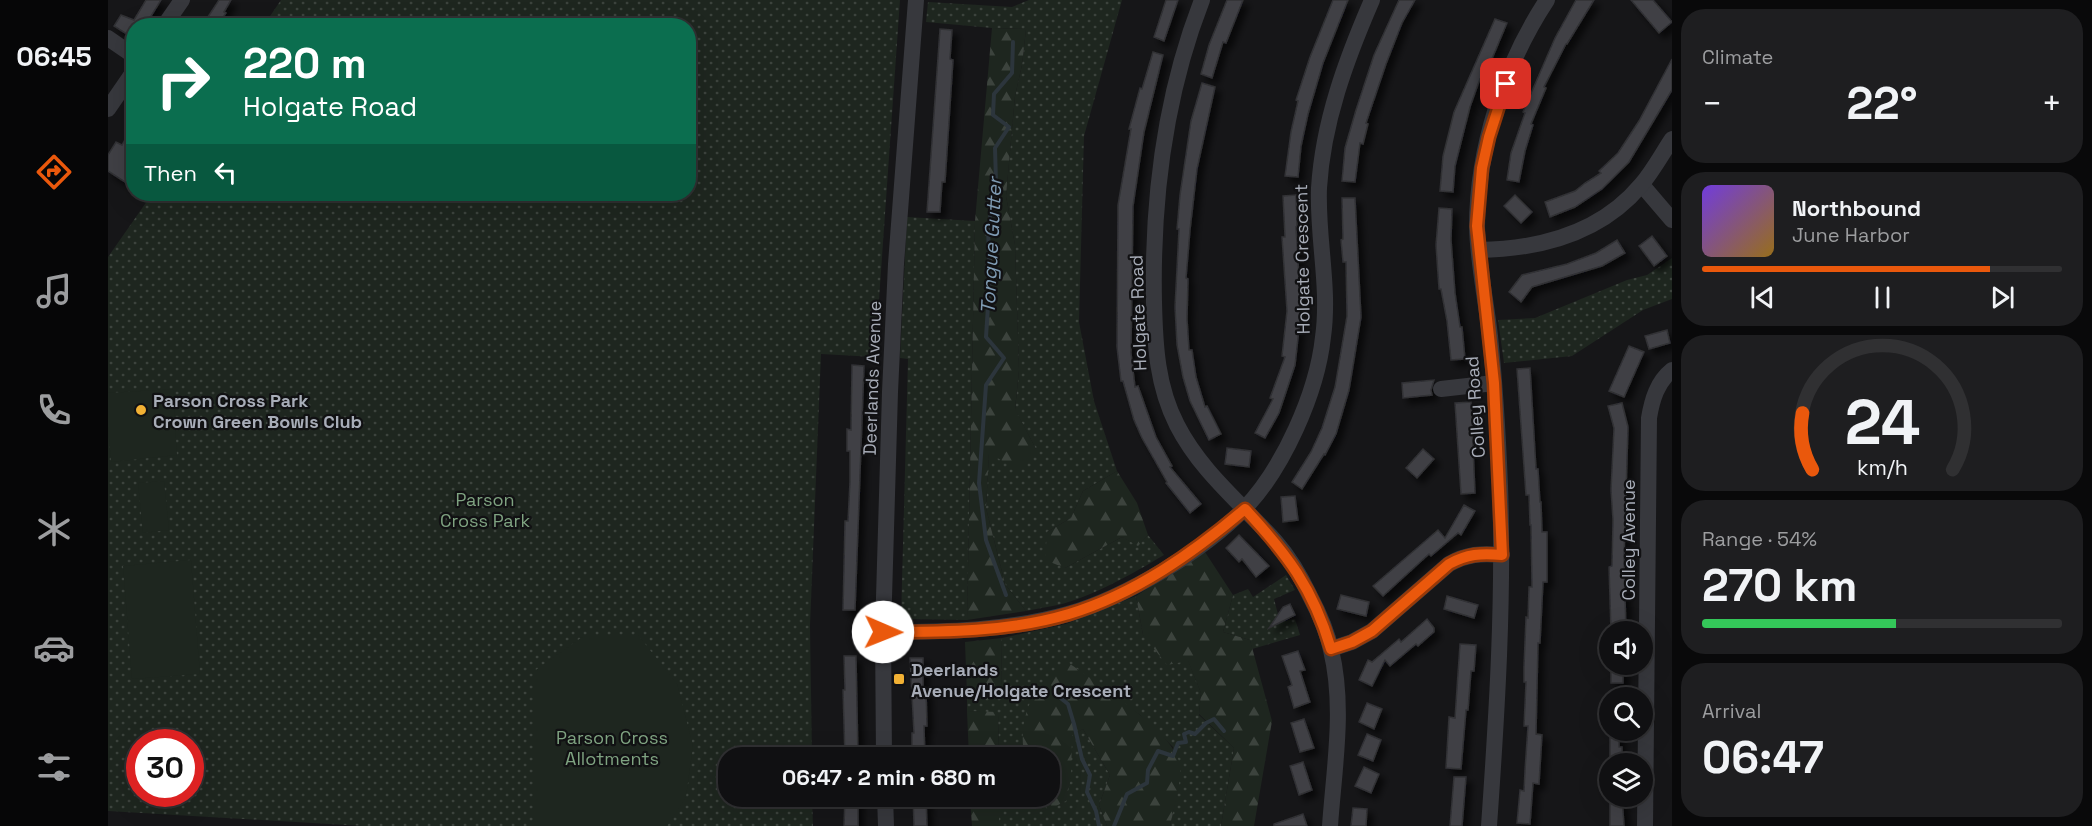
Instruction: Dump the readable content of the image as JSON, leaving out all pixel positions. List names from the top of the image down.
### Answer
{
  "streets": {
    "street": [
      "Holgate Crescent",
      "Holgate Road",
      "Deerlands Avenue",
      "Colley Road",
      "Colley Avenue"
    ]
  },
  "crossings": [
    ["Holgate Crescent", "Holgate Road"],
    ["Holgate Crescent", "Deerlands Avenue"]
  ],
  "water": ["Tongue Gutter"],
  "parks": ["Parson Cross Park", "Parson Cross Allotments"],
  "places": {
    "other": ["Parson Cross Park Crown Green Bowls Club"],
    "transit": ["Deerlands Avenue/Holgate Crescent"]
  },
  "page": {
    "tabs": "06:45",
    "tile": [
      "Climate",
      ["Range · 54%", "270 km"],
      ["Arrival", "06:47"]
    ],
    "turn": ["220 m", "Holgate Road"],
    "heat": ["−", "22°", "+"],
    "then": "Then",
    "song": ["Northbound", "June Harbor"],
    "limit": "30",
    "trip": "06:47 · 2 min · 680 m",
    "gauge": ["24", "km/h"]
  }
}
